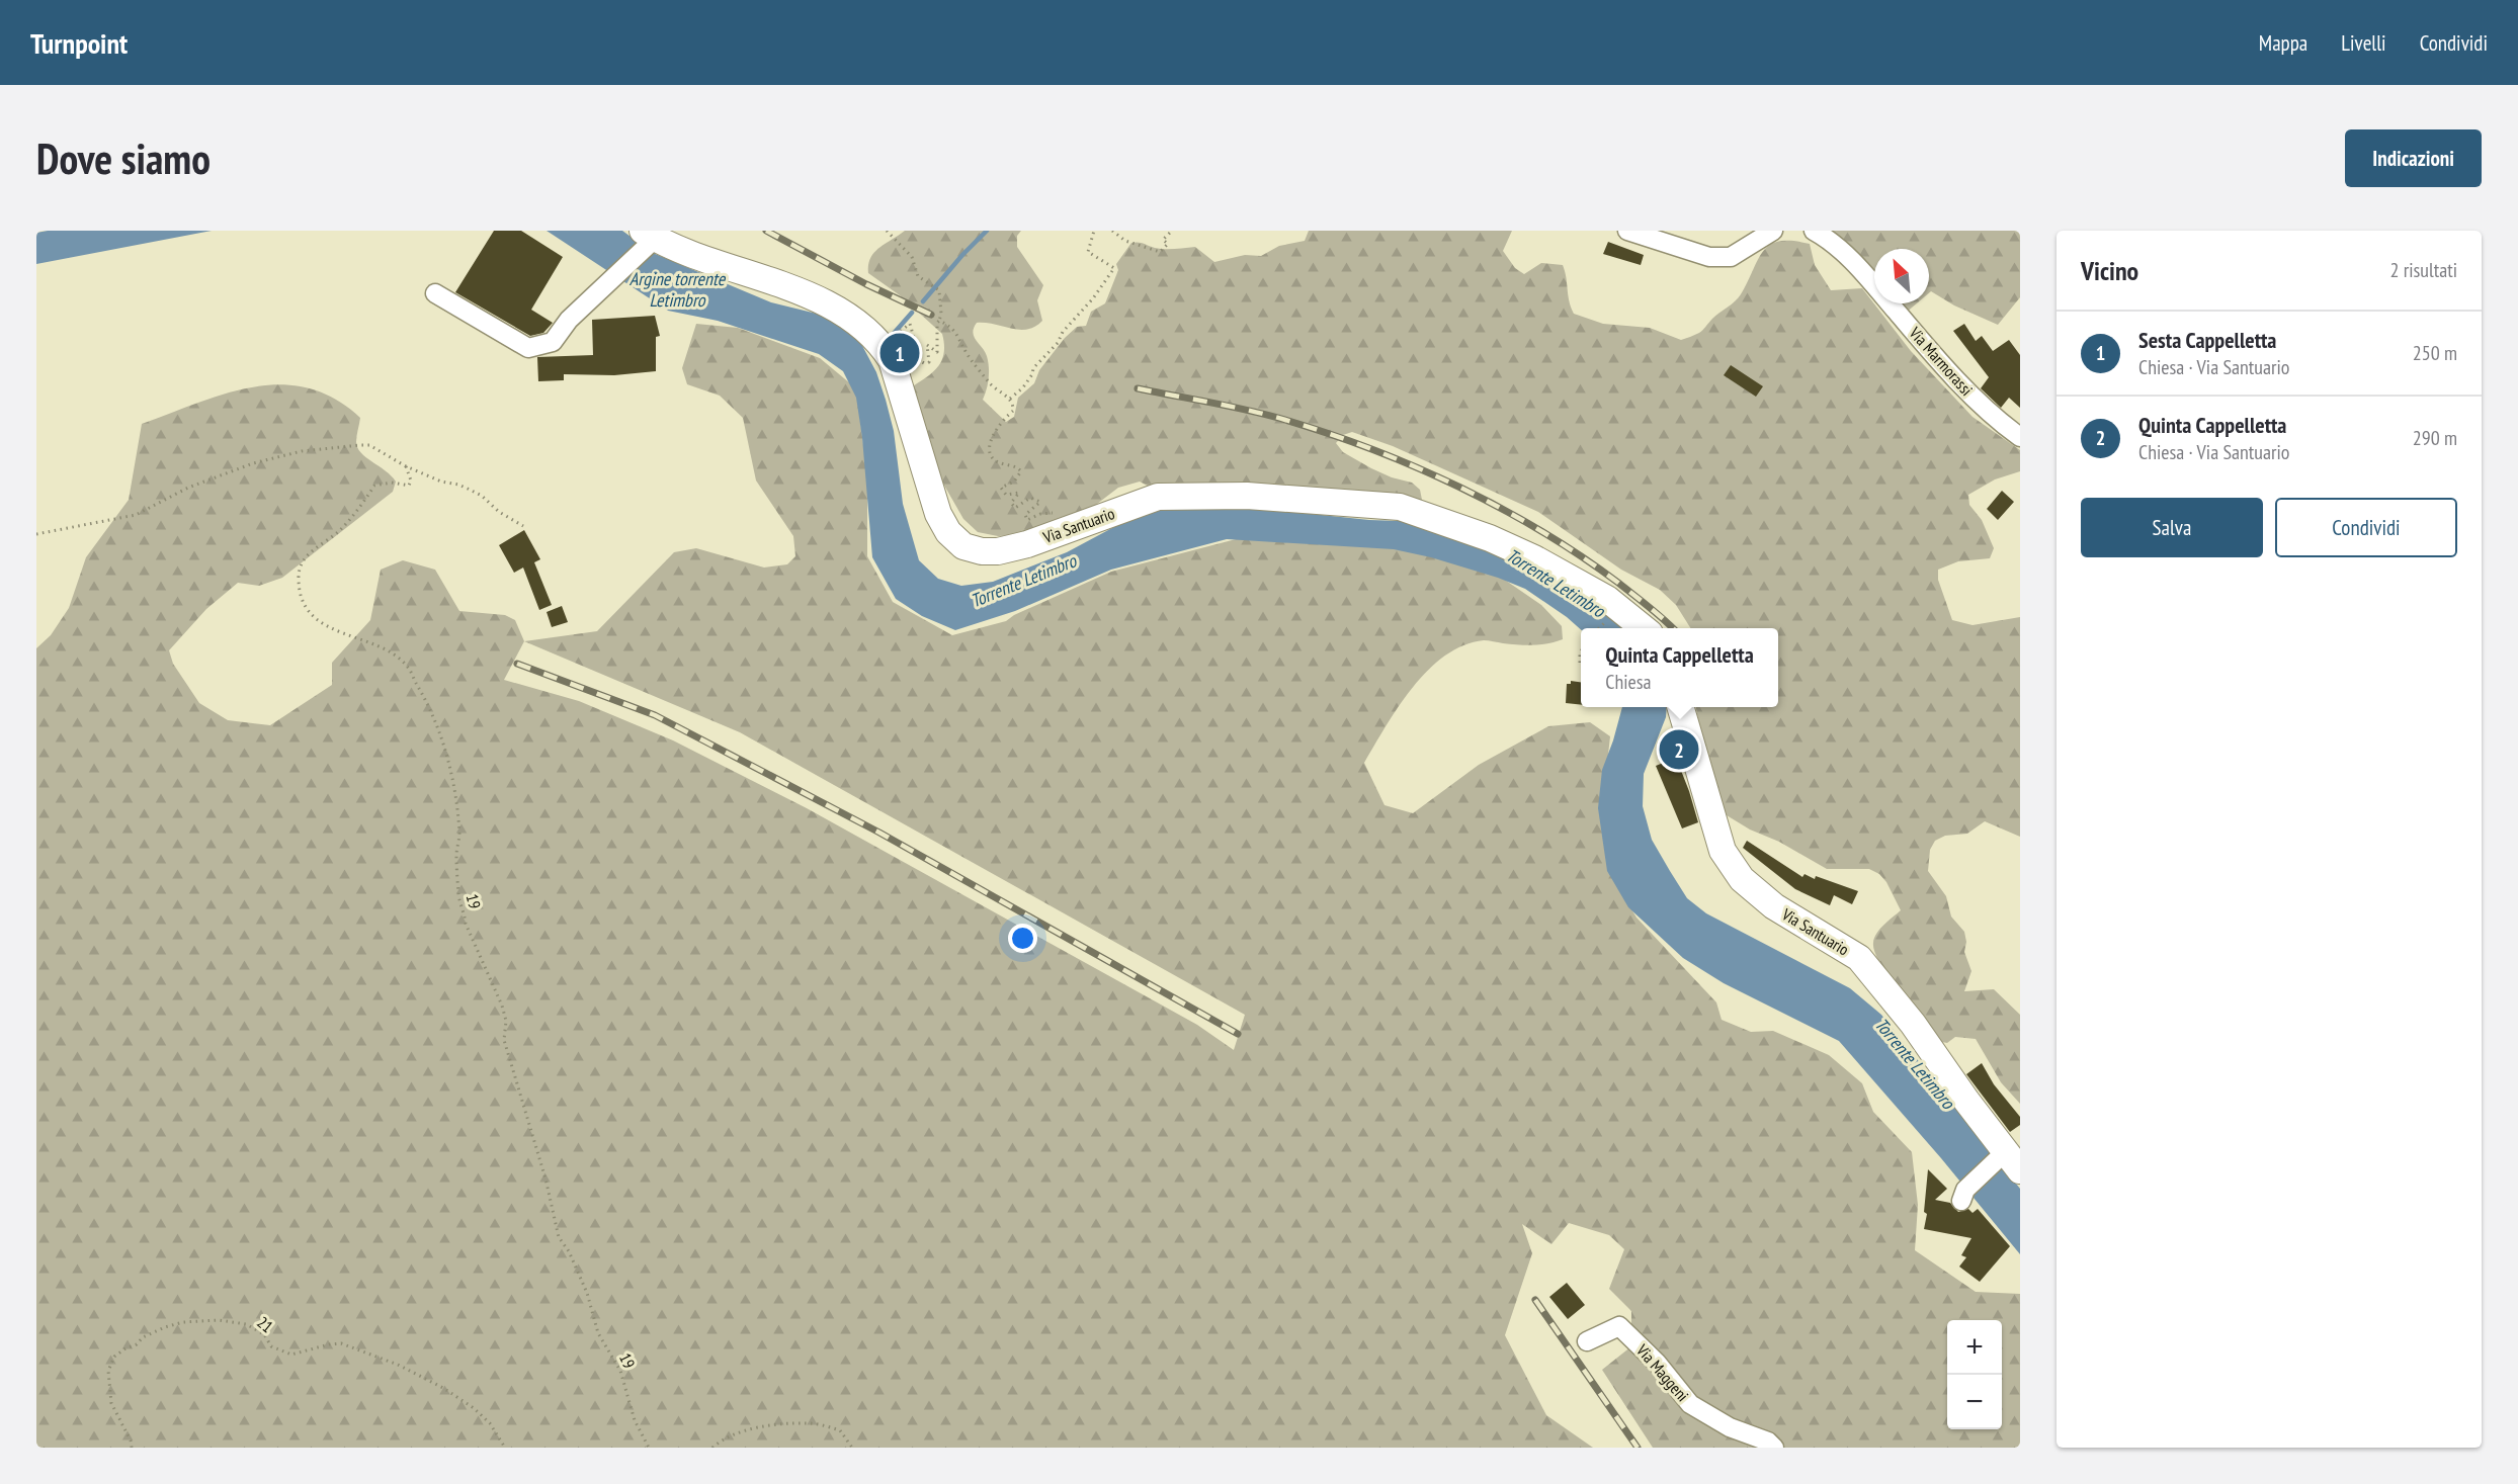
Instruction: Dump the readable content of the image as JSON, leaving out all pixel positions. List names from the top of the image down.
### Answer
{
  "streets": {
    "main road": ["Via Santuario"],
    "street": ["Via Marmorassi", "Via Maggeni"],
    "path": ["19", "21"]
  },
  "water": ["Argine torrente Letimbro", "Torrente Letimbro"],
  "north": "top left",
  "page": {
    "header": "Turnpoint",
    "nav": ["Mappa", "Livelli", "Condividi"],
    "buttons": [
      "Indicazioni",
      ["Salva", "Condividi"]
    ],
    "title": "Dove siamo",
    "heading": ["Vicino", "2 risultati"],
    "list": [
      {
        "mark": "1",
        "name": "Sesta Cappelletta",
        "note": "Chiesa · Via Santuario",
        "value": "250 m"
      },
      {
        "mark": "2",
        "name": "Quinta Cappelletta",
        "note": "Chiesa · Via Santuario",
        "value": "290 m"
      }
    ],
    "pins": ["1", "2"],
    "popup": ["Quinta Cappelletta", "Chiesa"],
    "map_buttons": ["+", "−"]
  }
}
